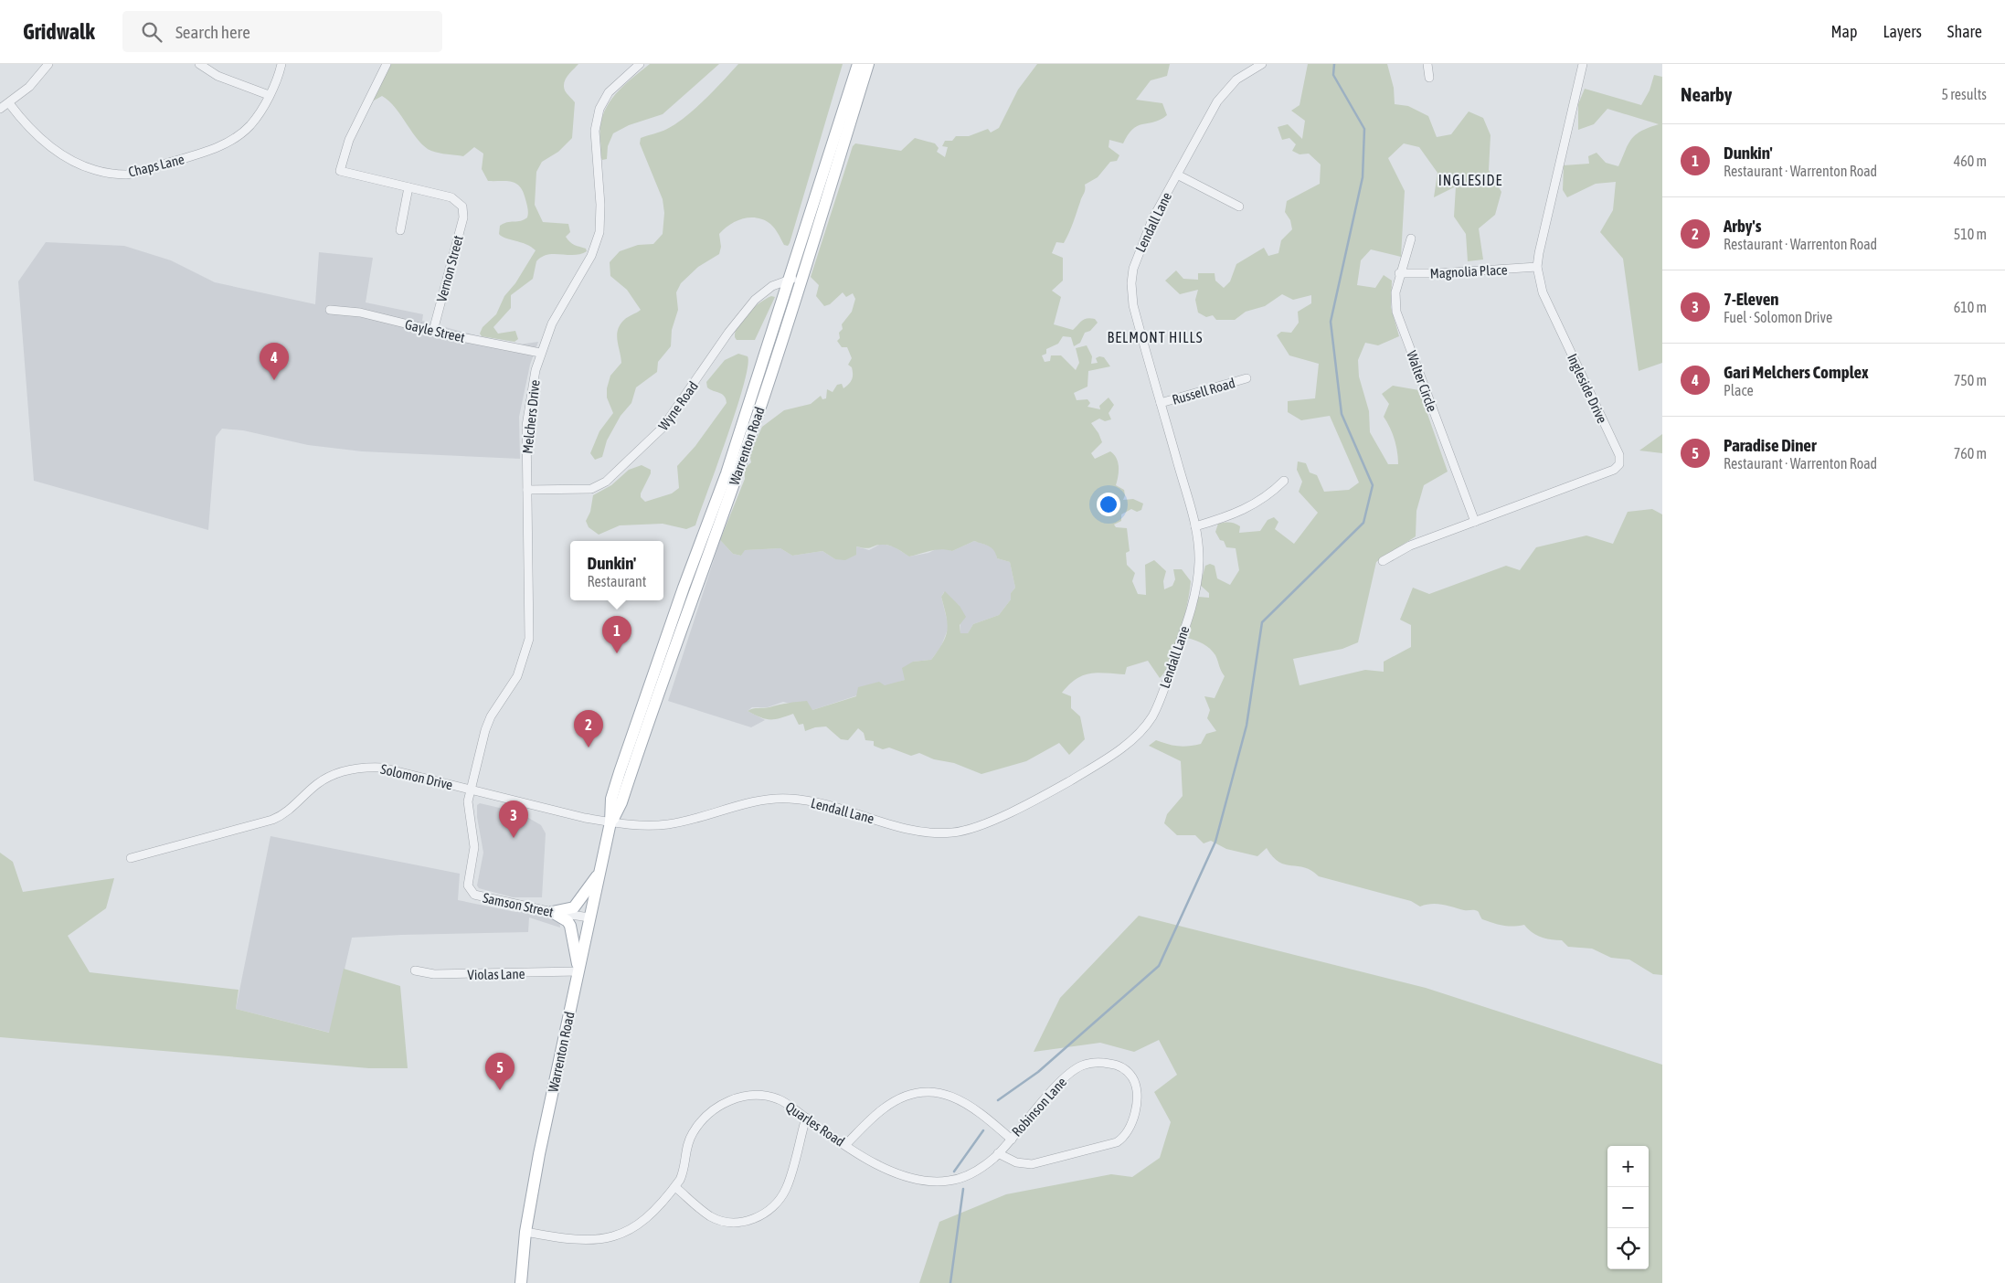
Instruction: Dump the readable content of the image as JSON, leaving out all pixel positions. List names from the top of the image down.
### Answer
{
  "streets": {
    "main road": ["Warrenton Road"],
    "street": [
      "Chaps Lane",
      "Lendall Lane",
      "Vernon Street",
      "Magnolia Place",
      "Gayle Street",
      "Walter Circle",
      "Ingleside Drive",
      "Russell Road",
      "Wyne Road",
      "Melchers Drive",
      "Solomon Drive",
      "Samson Street",
      "Violas Lane",
      "Robinson Lane",
      "Quarles Road"
    ]
  },
  "crossings": [
    ["Lendall Lane", "Russell Road"],
    ["Lendall Lane", "Warrenton Road"],
    ["Lendall Lane", "Solomon Drive"],
    ["Vernon Street", "Gayle Street"],
    ["Magnolia Place", "Walter Circle"],
    ["Magnolia Place", "Ingleside Drive"],
    ["Gayle Street", "Melchers Drive"],
    ["Walter Circle", "Ingleside Drive"],
    ["Wyne Road", "Melchers Drive"],
    ["Wyne Road", "Warrenton Road"],
    ["Melchers Drive", "Solomon Drive"],
    ["Melchers Drive", "Samson Street"],
    ["Warrenton Road", "Solomon Drive"],
    ["Warrenton Road", "Samson Street"],
    ["Warrenton Road", "Violas Lane"],
    ["Warrenton Road", "Quarles Road"],
    ["Solomon Drive", "Samson Street"],
    ["Robinson Lane", "Quarles Road"]
  ],
  "districts": ["INGLESIDE", "BELMONT HILLS"],
  "page": {
    "header": "Gridwalk",
    "search": "Search here",
    "nav": ["Map", "Layers", "Share"],
    "heading": ["Nearby", "5 results"],
    "list": [
      {
        "mark": "1",
        "name": "Dunkin'",
        "note": "Restaurant · Warrenton Road",
        "value": "460 m"
      },
      {
        "mark": "2",
        "name": "Arby's",
        "note": "Restaurant · Warrenton Road",
        "value": "510 m"
      },
      {
        "mark": "3",
        "name": "7-Eleven",
        "note": "Fuel · Solomon Drive",
        "value": "610 m"
      },
      {
        "mark": "4",
        "name": "Gari Melchers Complex",
        "note": "Place",
        "value": "750 m"
      },
      {
        "mark": "5",
        "name": "Paradise Diner",
        "note": "Restaurant · Warrenton Road",
        "value": "760 m"
      }
    ],
    "pins": [
      "4",
      "1",
      "2",
      "3",
      "5"
    ],
    "popup": ["Dunkin'", "Restaurant"],
    "map_buttons": ["+", "−"]
  }
}
